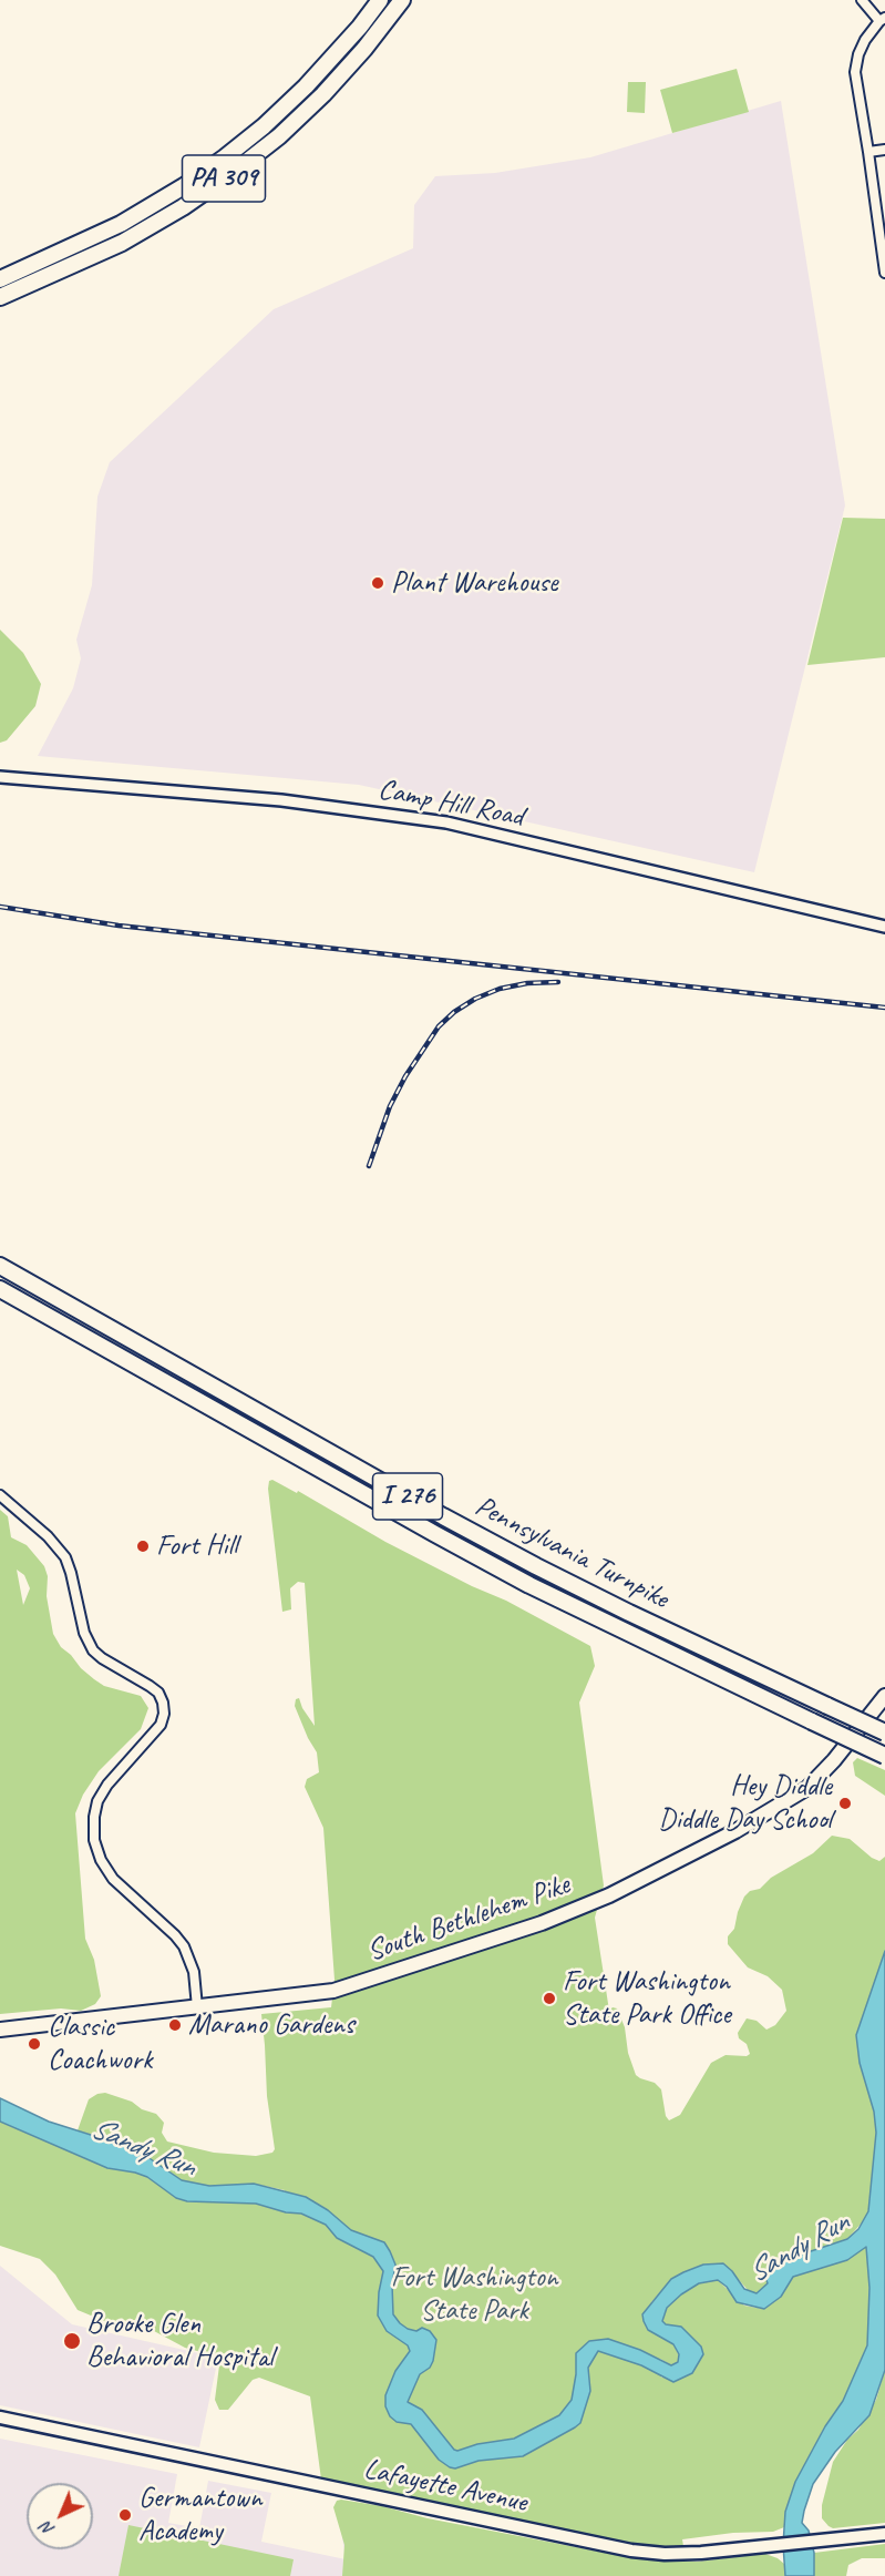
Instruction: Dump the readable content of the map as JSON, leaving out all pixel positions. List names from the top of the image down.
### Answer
{
  "streets": {
    "highway": ["PA 309", "I 276", "Pennsylvania Turnpike"],
    "main road": ["South Bethlehem Pike", "Lafayette Avenue"],
    "street": ["Camp Hill Road"]
  },
  "water": ["Sandy Run"],
  "parks": ["Fort Washington State Park"],
  "places": [
    "Plant Warehouse",
    "Fort Hill",
    "Hey Diddle Diddle Day School",
    "Fort Washington State Park Office",
    "Marano Gardens",
    "Classic Coachwork",
    "Brooke Glen Behavioral Hospital",
    "Germantown Academy"
  ],
  "north": "bottom left"
}
